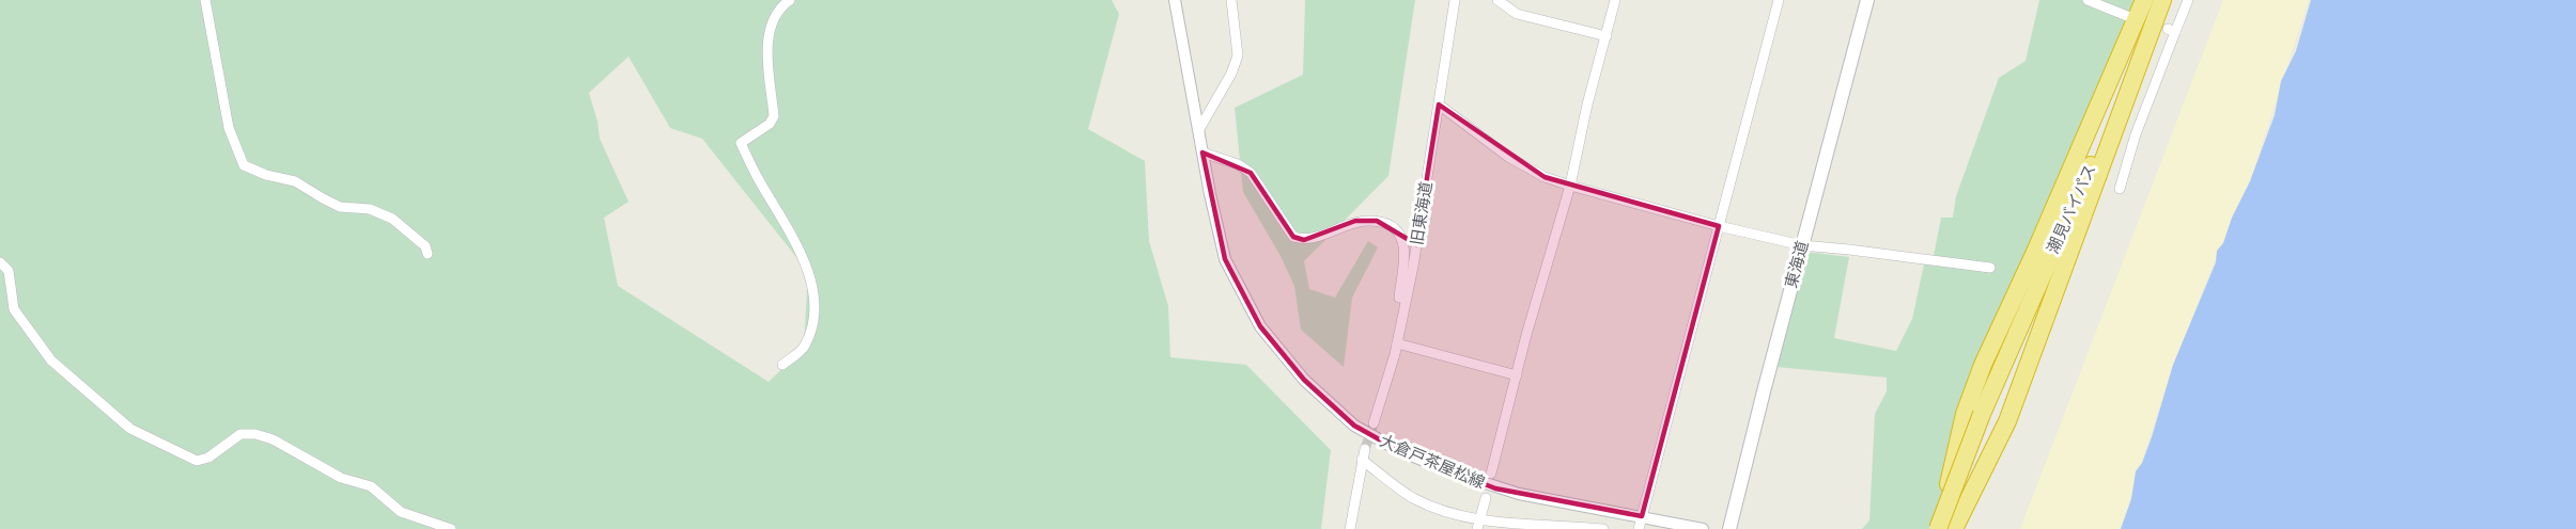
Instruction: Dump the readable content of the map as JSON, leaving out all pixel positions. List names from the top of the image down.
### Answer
{
  "streets": {
    "highway": ["潮見バイパス"],
    "main road": ["東海道"],
    "street": ["旧東海道", "大倉戸茶屋松線"]
  }
}
